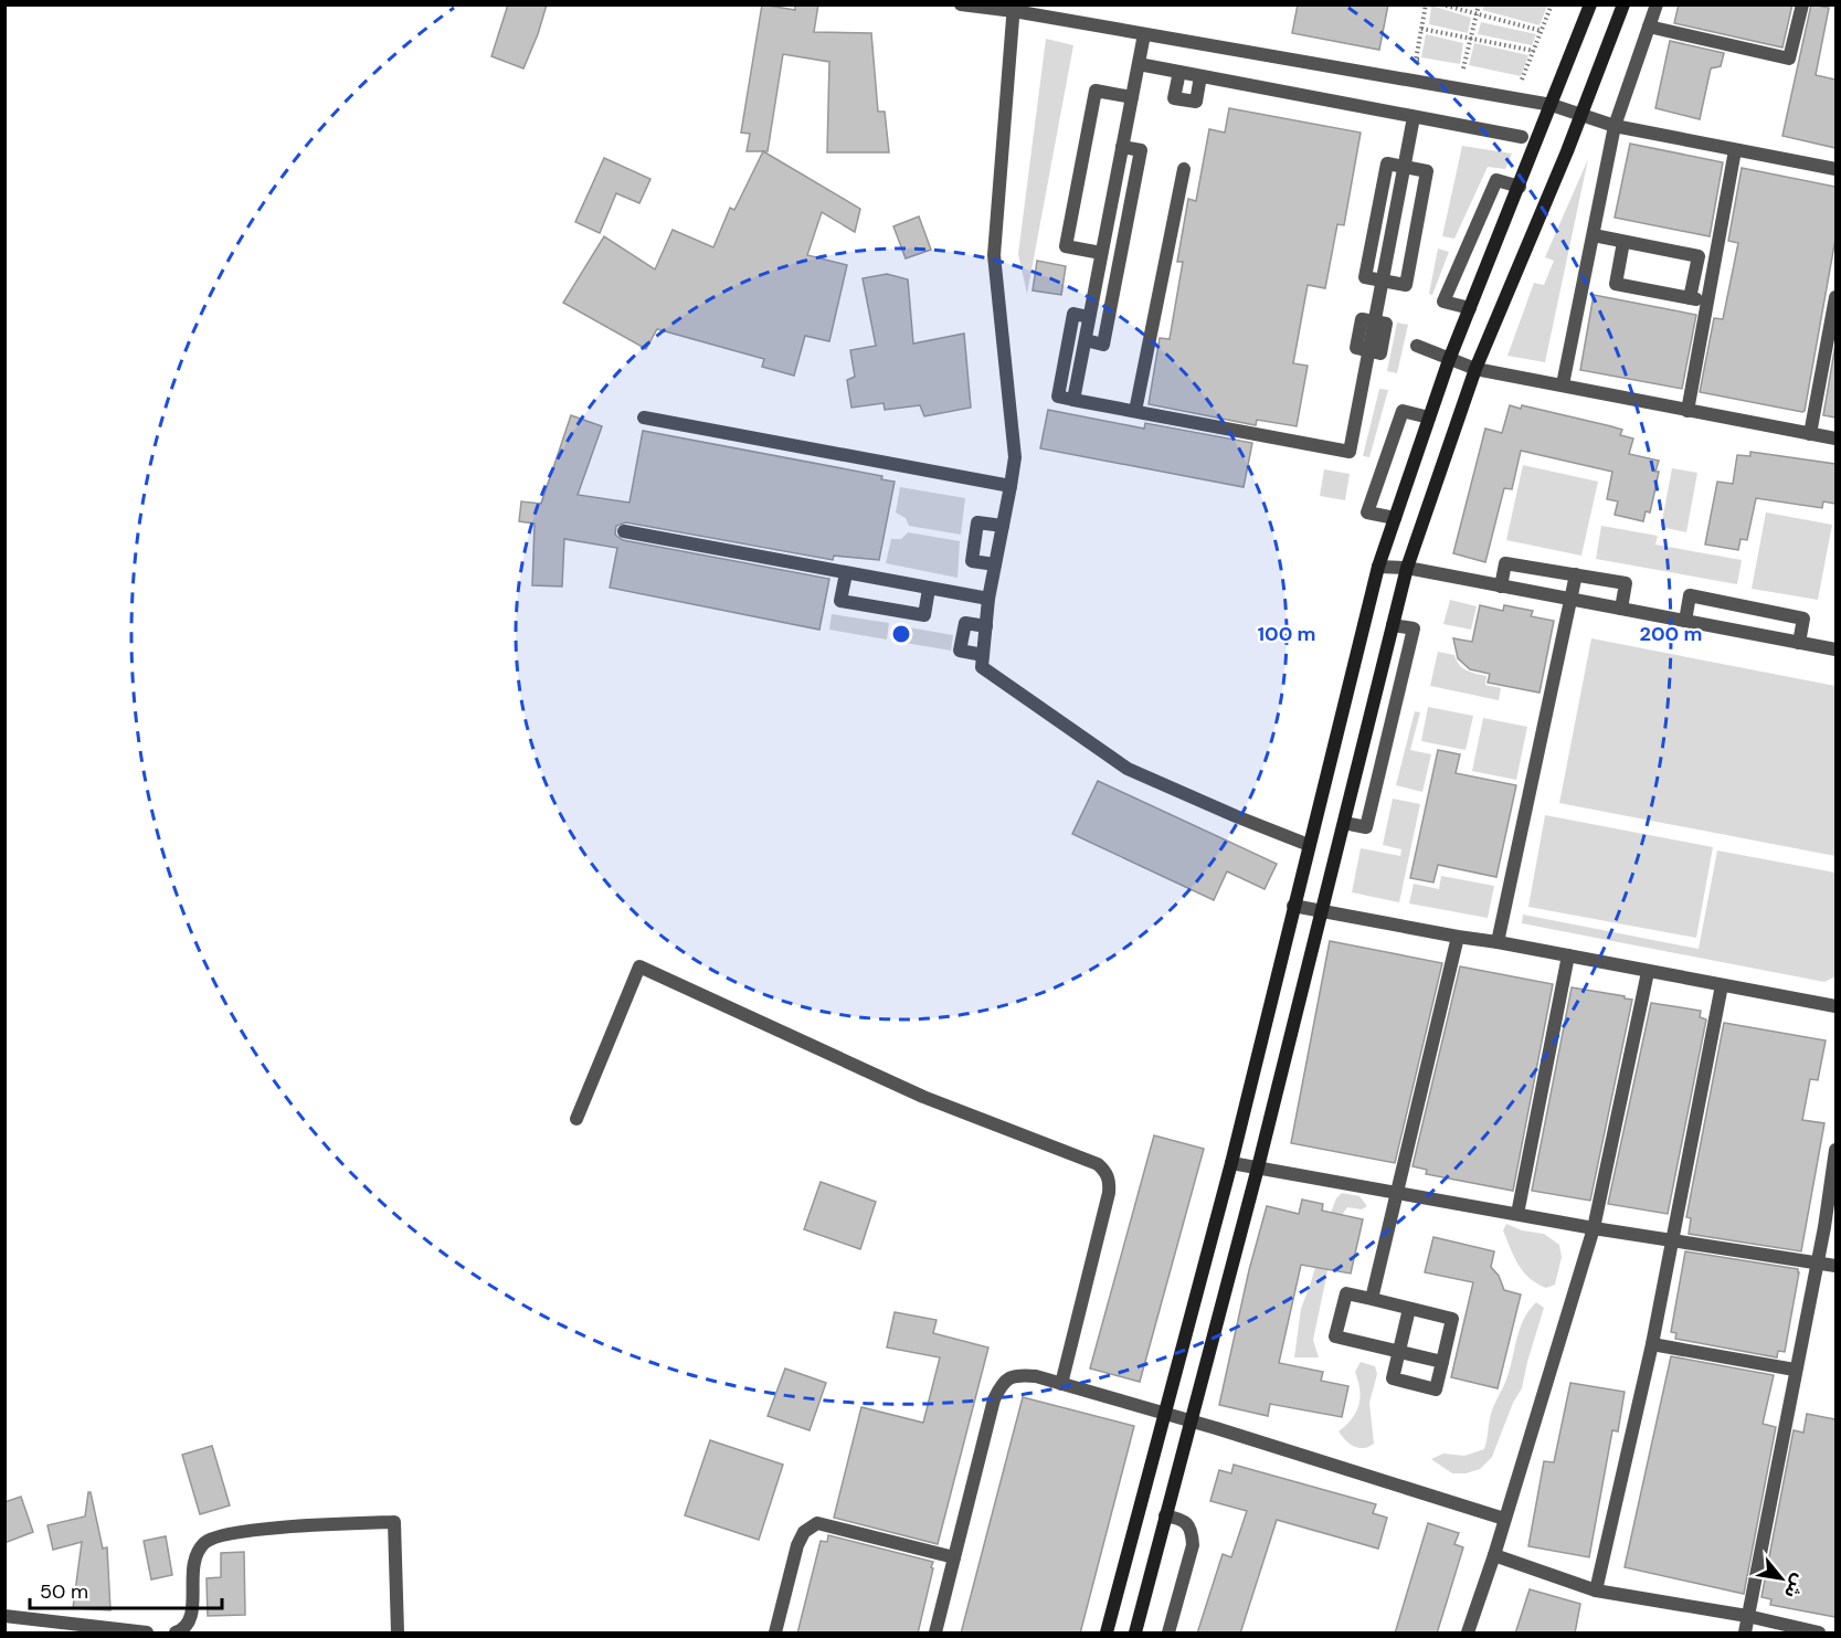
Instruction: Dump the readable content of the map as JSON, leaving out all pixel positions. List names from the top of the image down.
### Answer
{
  "scale_bar": "50 m",
  "north": "bottom right",
  "rings": ["100 m", "200 m"]
}
